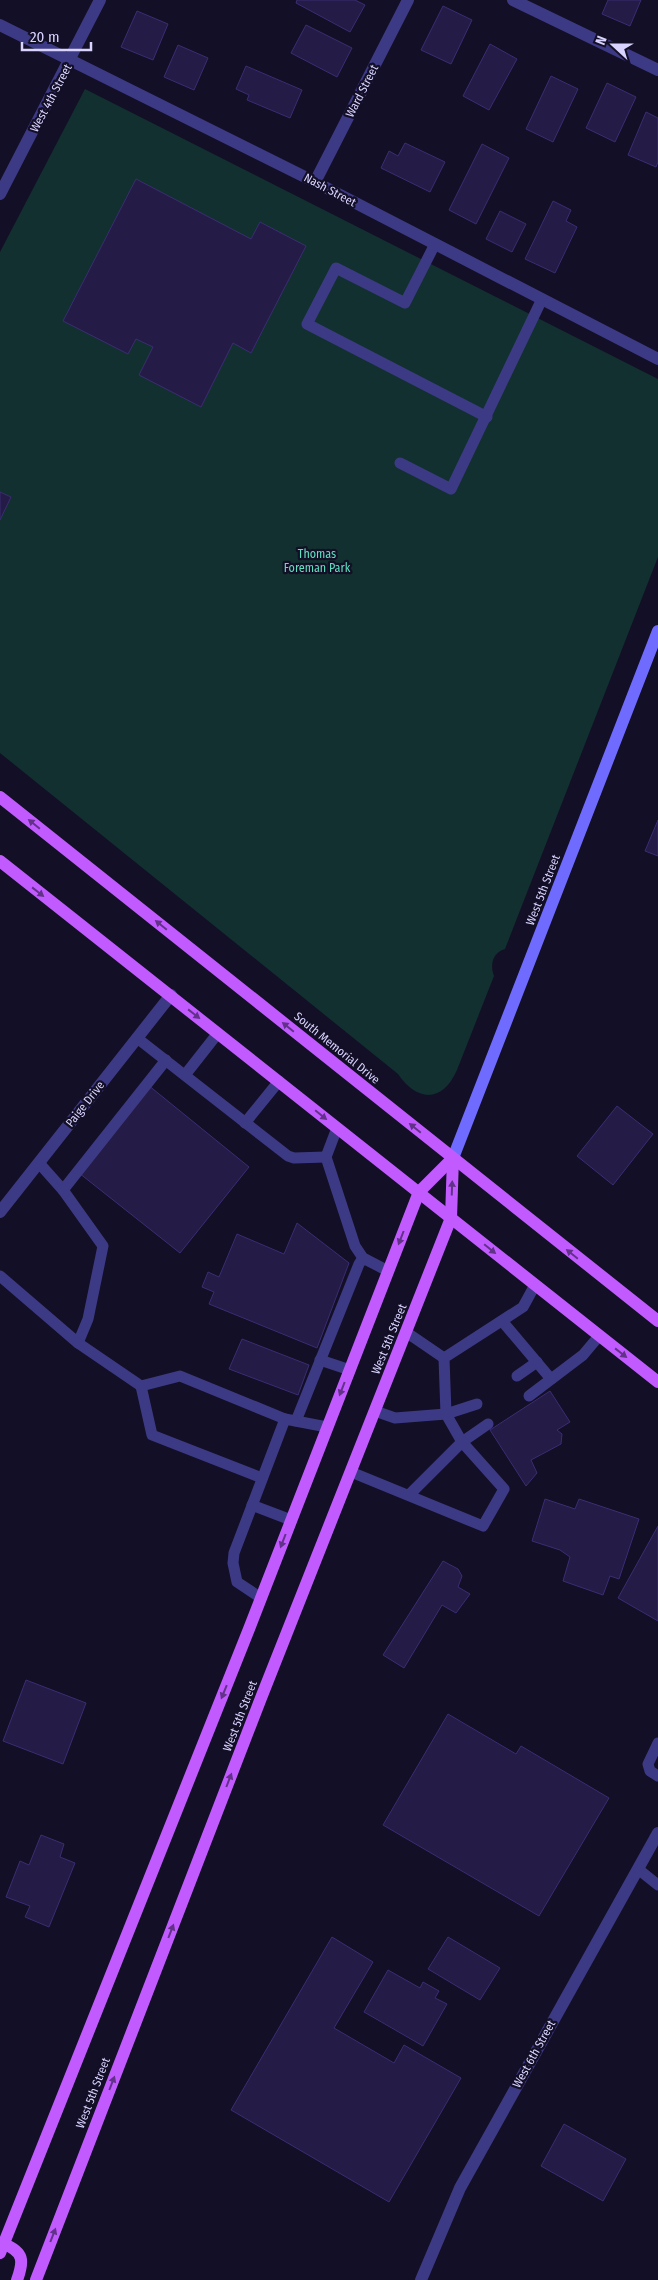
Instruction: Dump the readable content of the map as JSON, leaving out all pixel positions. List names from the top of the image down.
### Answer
{
  "streets": {
    "main road": ["West 5th Street", "South Memorial Drive"],
    "street": [
      "Ward Street",
      "West 4th Street",
      "Nash Street",
      "Paige Drive",
      "West 6th Street"
    ]
  },
  "crossings": [
    ["Ward Street", "Nash Street"],
    ["West 4th Street", "Nash Street"],
    ["West 5th Street", "South Memorial Drive"]
  ],
  "parks": ["Thomas Foreman Park"],
  "scale_bar": "20 m",
  "north": "left"
}
